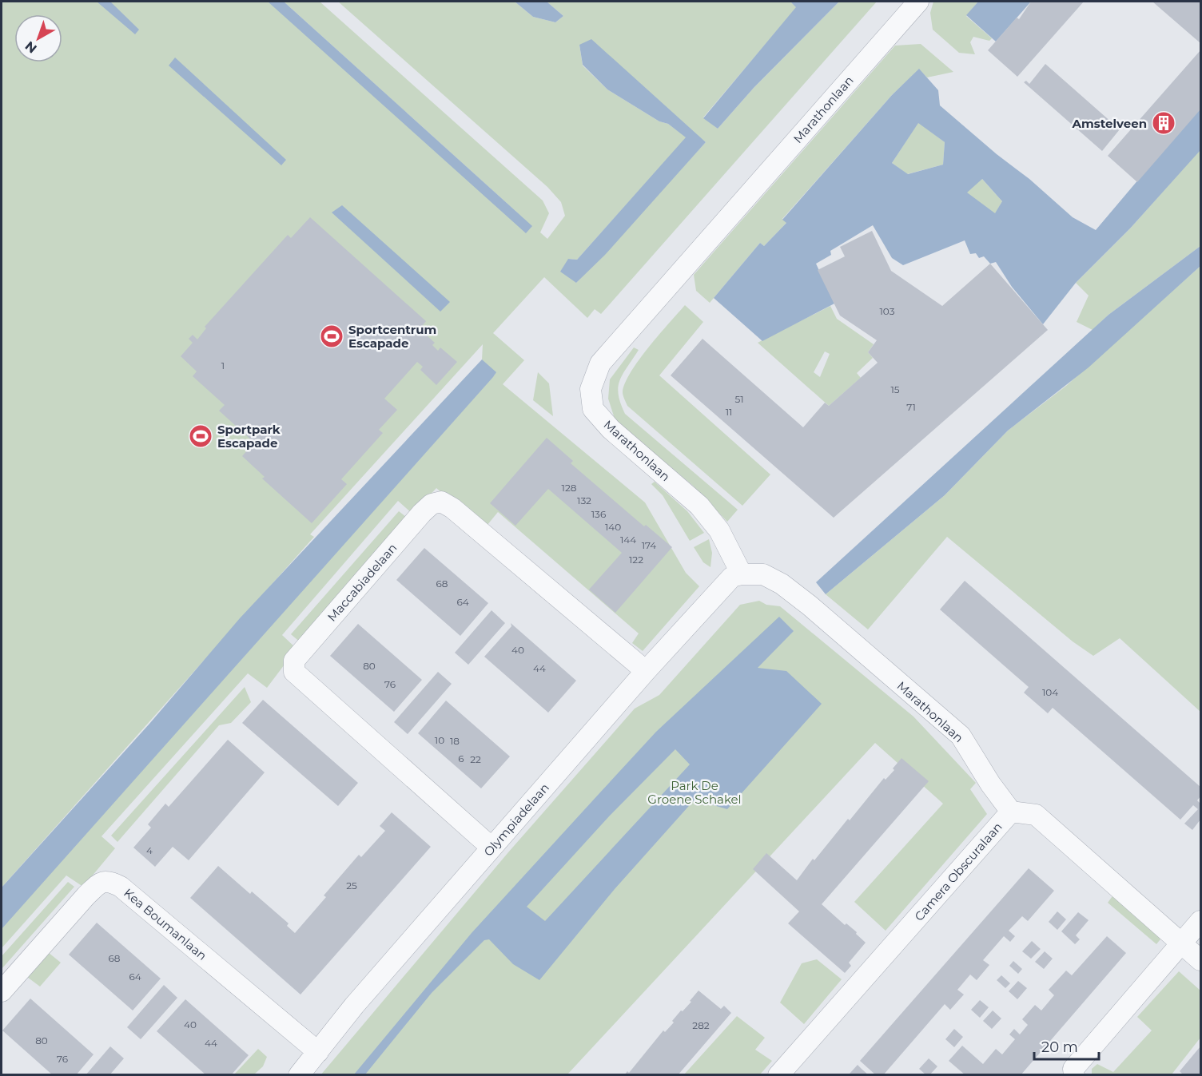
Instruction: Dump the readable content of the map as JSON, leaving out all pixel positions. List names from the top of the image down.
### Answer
{
  "streets": {
    "street": [
      "Marathonlaan",
      "Maccabiadelaan",
      "Olympiadelaan",
      "Camera Obscuralaan",
      "Kea Boumanlaan"
    ]
  },
  "crossings": [
    ["Marathonlaan", "Olympiadelaan"],
    ["Marathonlaan", "Camera Obscuralaan"],
    ["Maccabiadelaan", "Olympiadelaan"],
    ["Olympiadelaan", "Kea Boumanlaan"]
  ],
  "parks": ["Park De Groene Schakel"],
  "places": {
    "building": ["Amstelveen"],
    "sports": ["Sportcentrum Escapade", "Sportpark Escapade"]
  },
  "house_numbers": [
    "103",
    "1",
    "15",
    "51",
    "71",
    "11",
    "128",
    "132",
    "136",
    "140",
    "144",
    "174",
    "122",
    "68",
    "64",
    "40",
    "80",
    "44",
    "76",
    "104",
    "10",
    "18",
    "6",
    "22",
    "4",
    "25",
    "68",
    "64",
    "40",
    "282",
    "80",
    "44",
    "76"
  ],
  "scale_bar": "20 m",
  "north": "bottom left"
}
